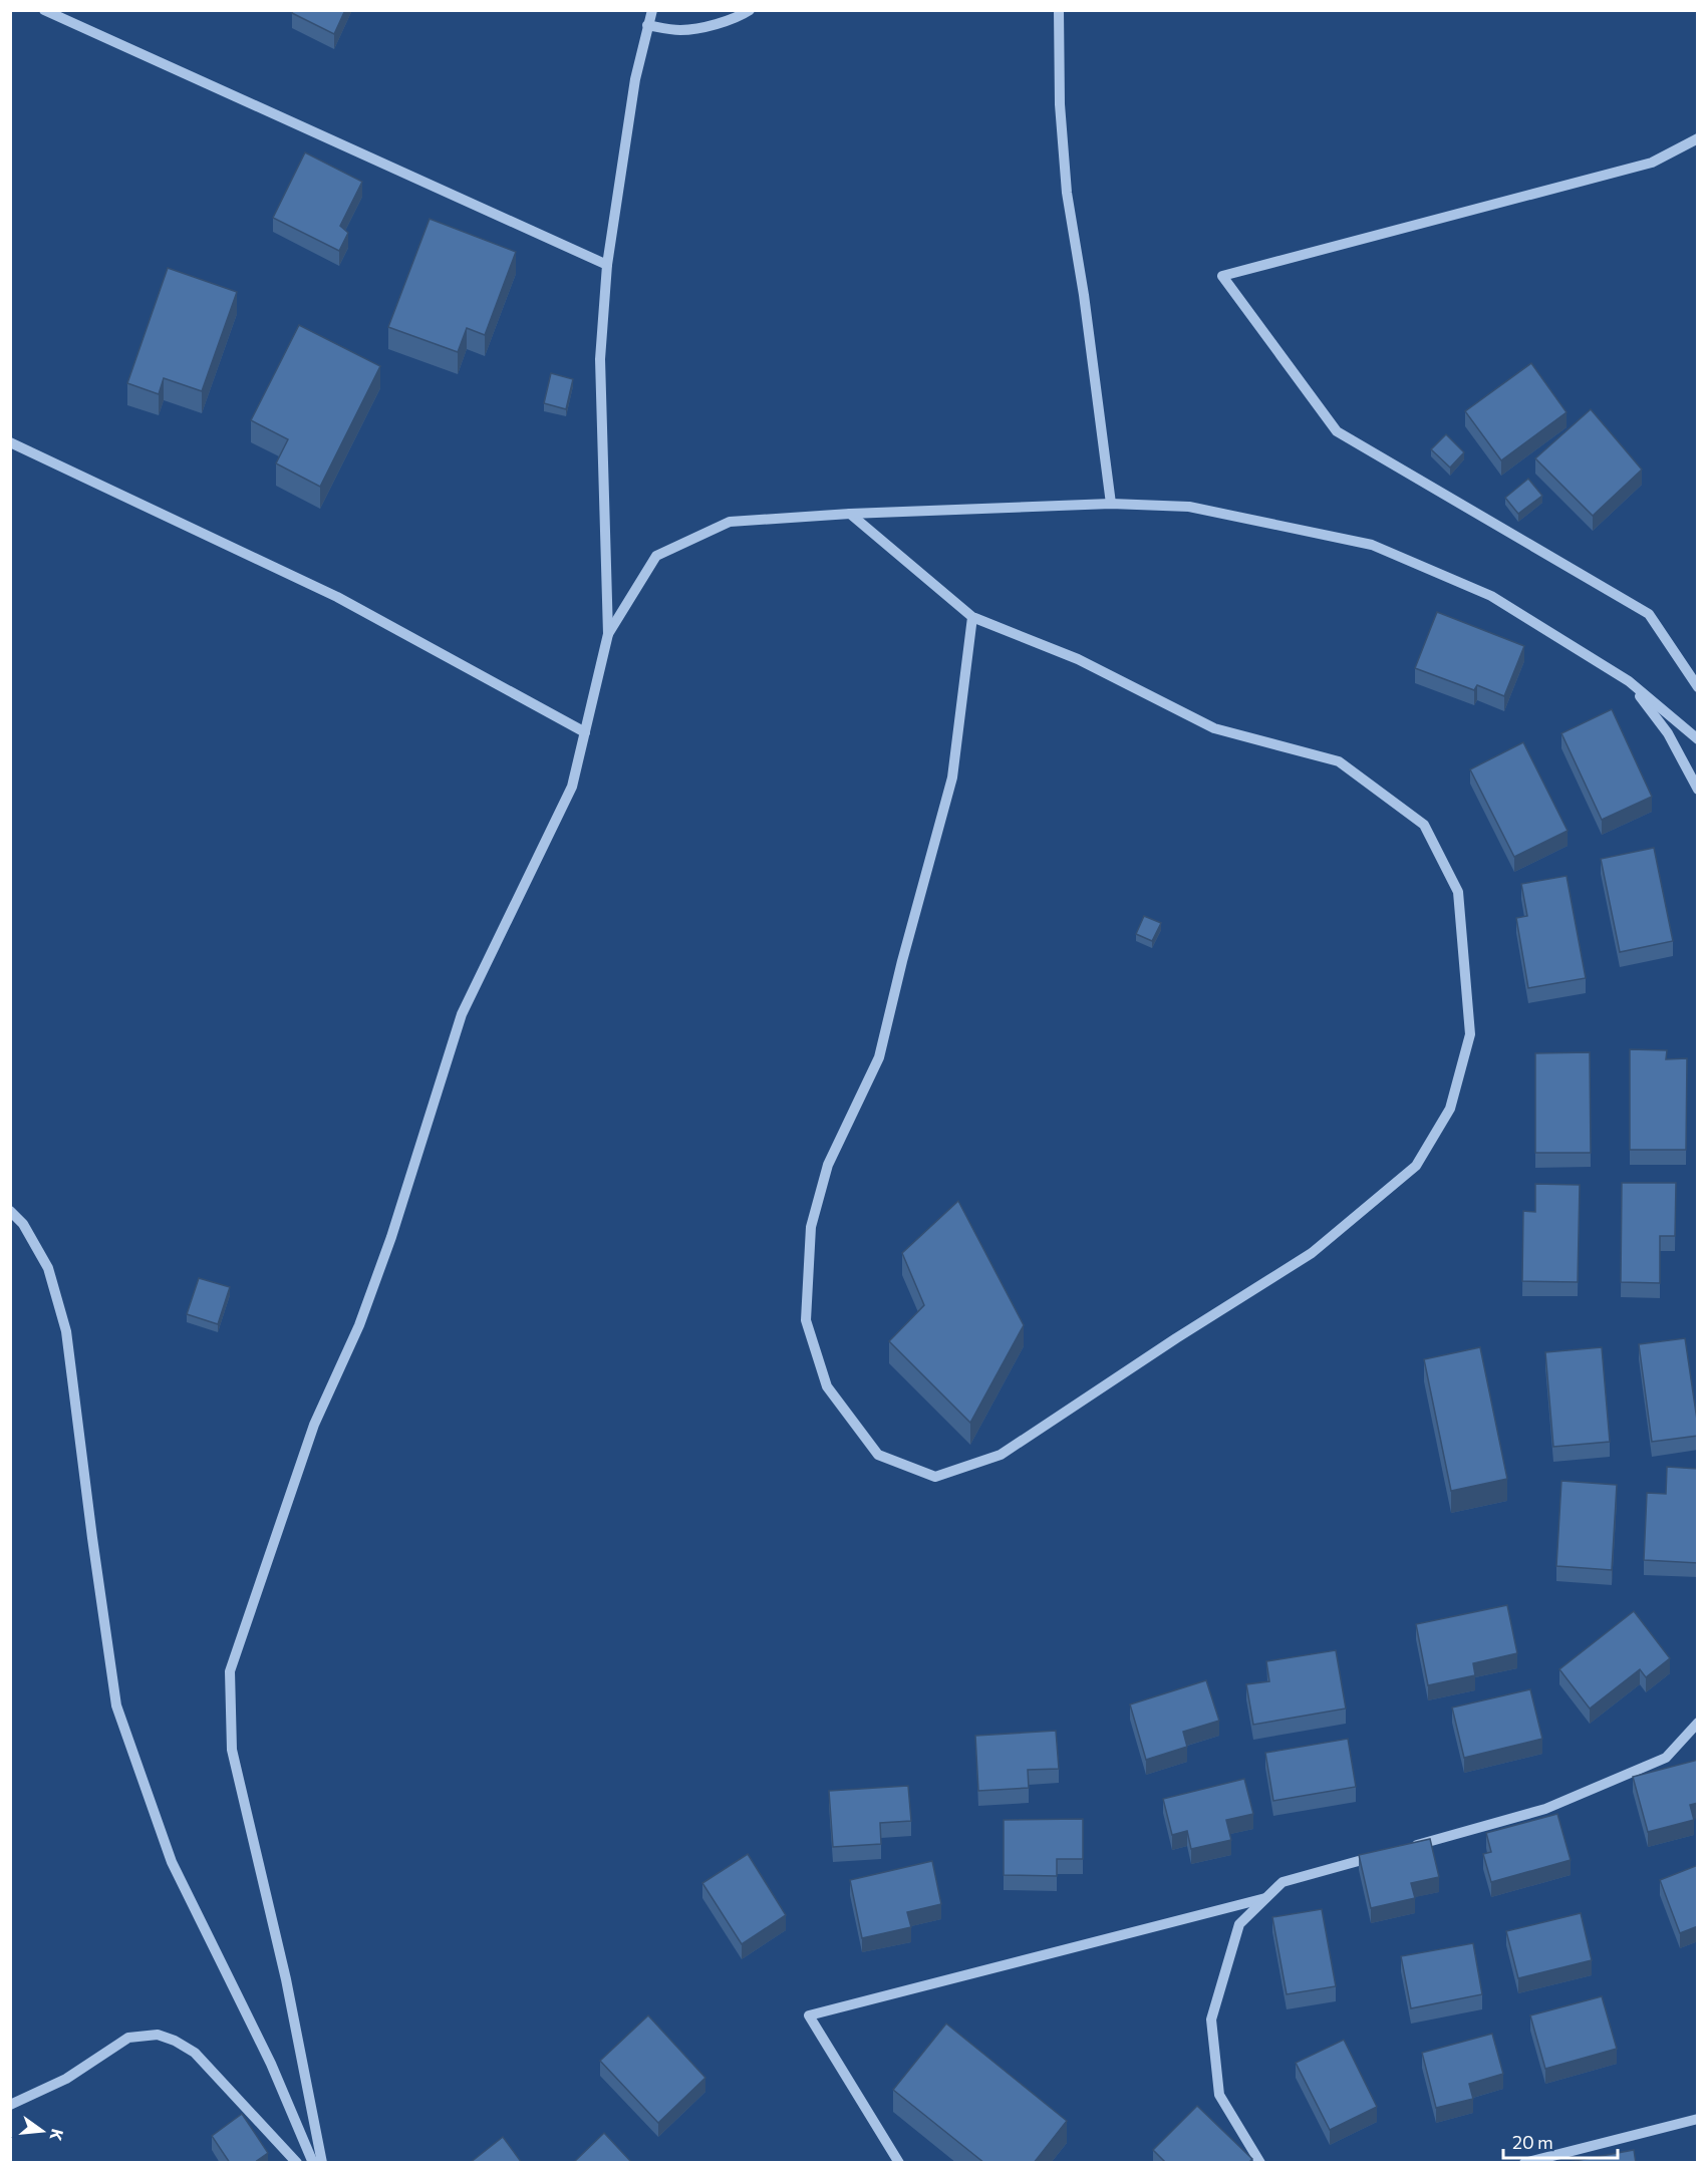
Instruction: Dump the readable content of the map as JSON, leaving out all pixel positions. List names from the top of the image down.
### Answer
{
  "scale_bar": "20 m",
  "north": "right"
}
